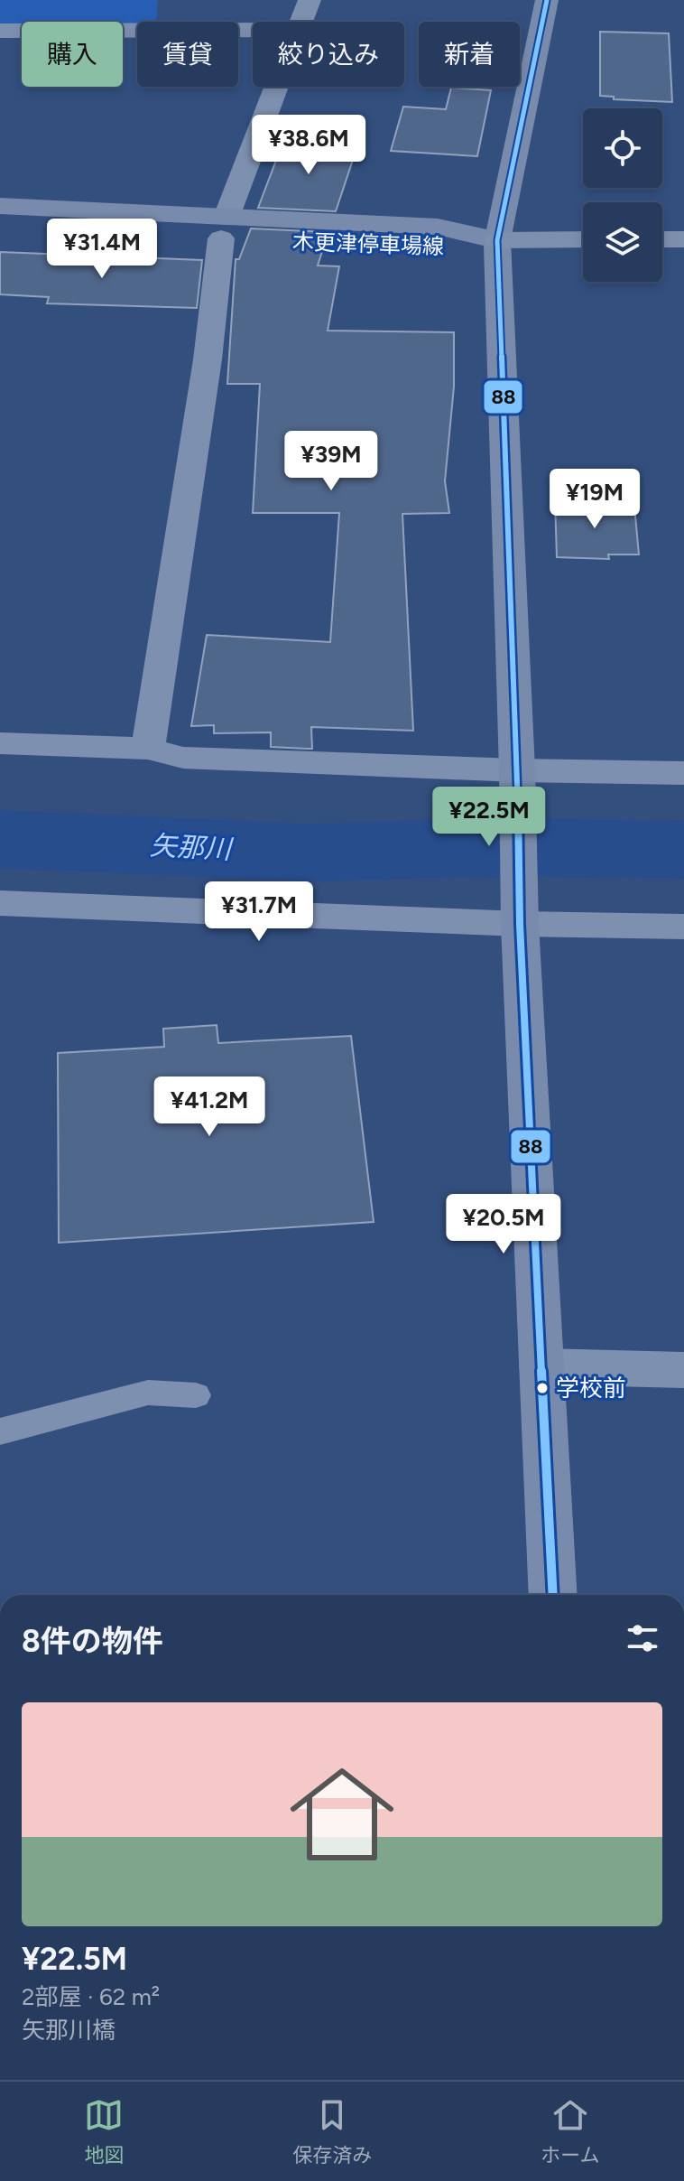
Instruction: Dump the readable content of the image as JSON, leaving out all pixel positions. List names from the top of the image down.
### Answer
{
  "streets": {
    "main road": ["木更津停車場線"]
  },
  "water": ["矢那川"],
  "places": ["学校前"],
  "lines": ["transit line 88"],
  "page": {
    "chip": [
      "購入",
      "賃貸",
      "絞り込み",
      "新着"
    ],
    "price": [
      "¥38.6M",
      "¥31.4M",
      "¥39M",
      "¥19M",
      "¥22.5M",
      "¥31.7M",
      "¥41.2M",
      "¥20.5M"
    ],
    "heading": "8件の物件",
    "list": [
      {
        "name": "¥22.5M",
        "note": "2部屋 · 62 m² · 矢那川橋"
      }
    ],
    "tabs": ["地図", "保存済み", "ホーム"]
  }
}
